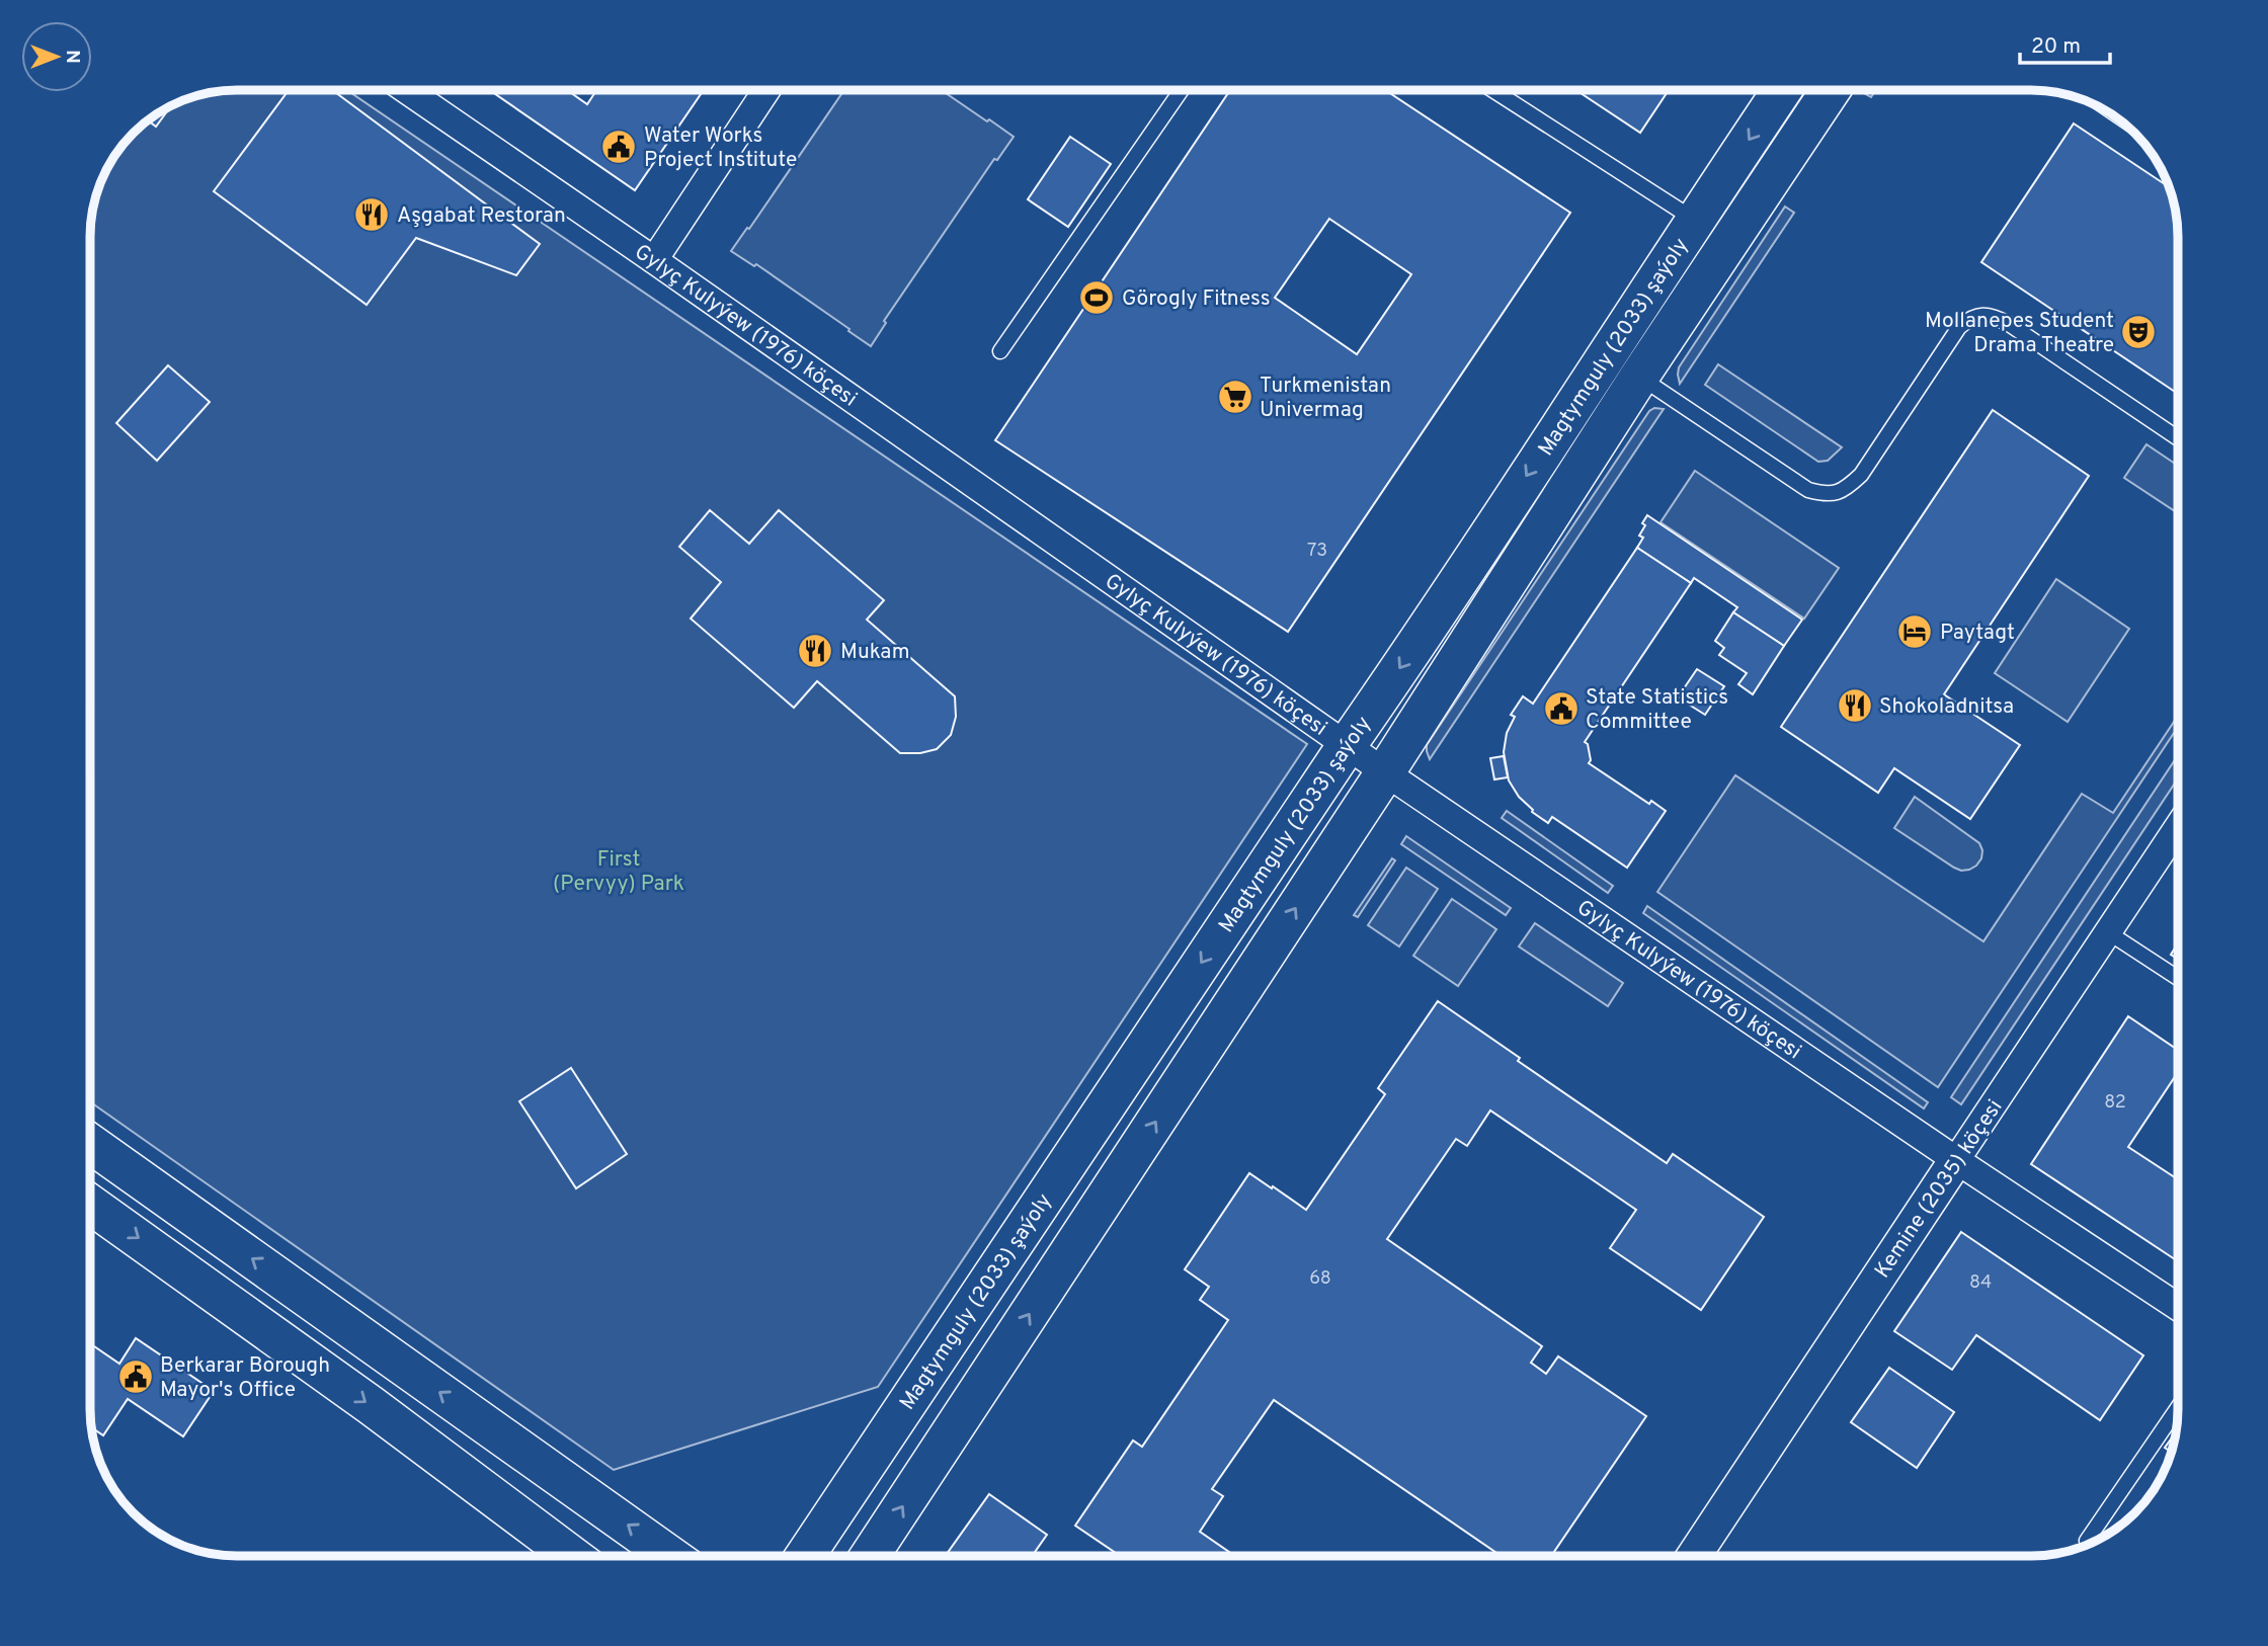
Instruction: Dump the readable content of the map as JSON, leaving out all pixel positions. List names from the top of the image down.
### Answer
{
  "streets": {
    "main road": ["Magtymguly (2033) şaýoly"],
    "street": ["Gylyç Kulyýew (1976) köçesi", "Kemine (2035) köçesi"]
  },
  "crossings": [
    ["Gylyç Kulyýew (1976) köçesi", "Magtymguly (2033) şaýoly"],
    ["Gylyç Kulyýew (1976) köçesi", "Kemine (2035) köçesi"]
  ],
  "parks": ["First (Pervyy) Park"],
  "places": {
    "public building": ["Water Works Project Institute", "State Statistics Committee", "Berkarar Borough Mayor's Office"],
    "restaurant": ["Aşgabat Restoran", "Mukam", "Shokoladnitsa"],
    "sports": ["Görogly Fitness"],
    "theatre": ["Mollanepes Student Drama Theatre"],
    "supermarket": ["Turkmenistan Univermag"],
    "hotel": ["Paytagt"]
  },
  "house_numbers": [
    "73",
    "82",
    "68",
    "84"
  ],
  "scale_bar": "20 m",
  "north": "right"
}
